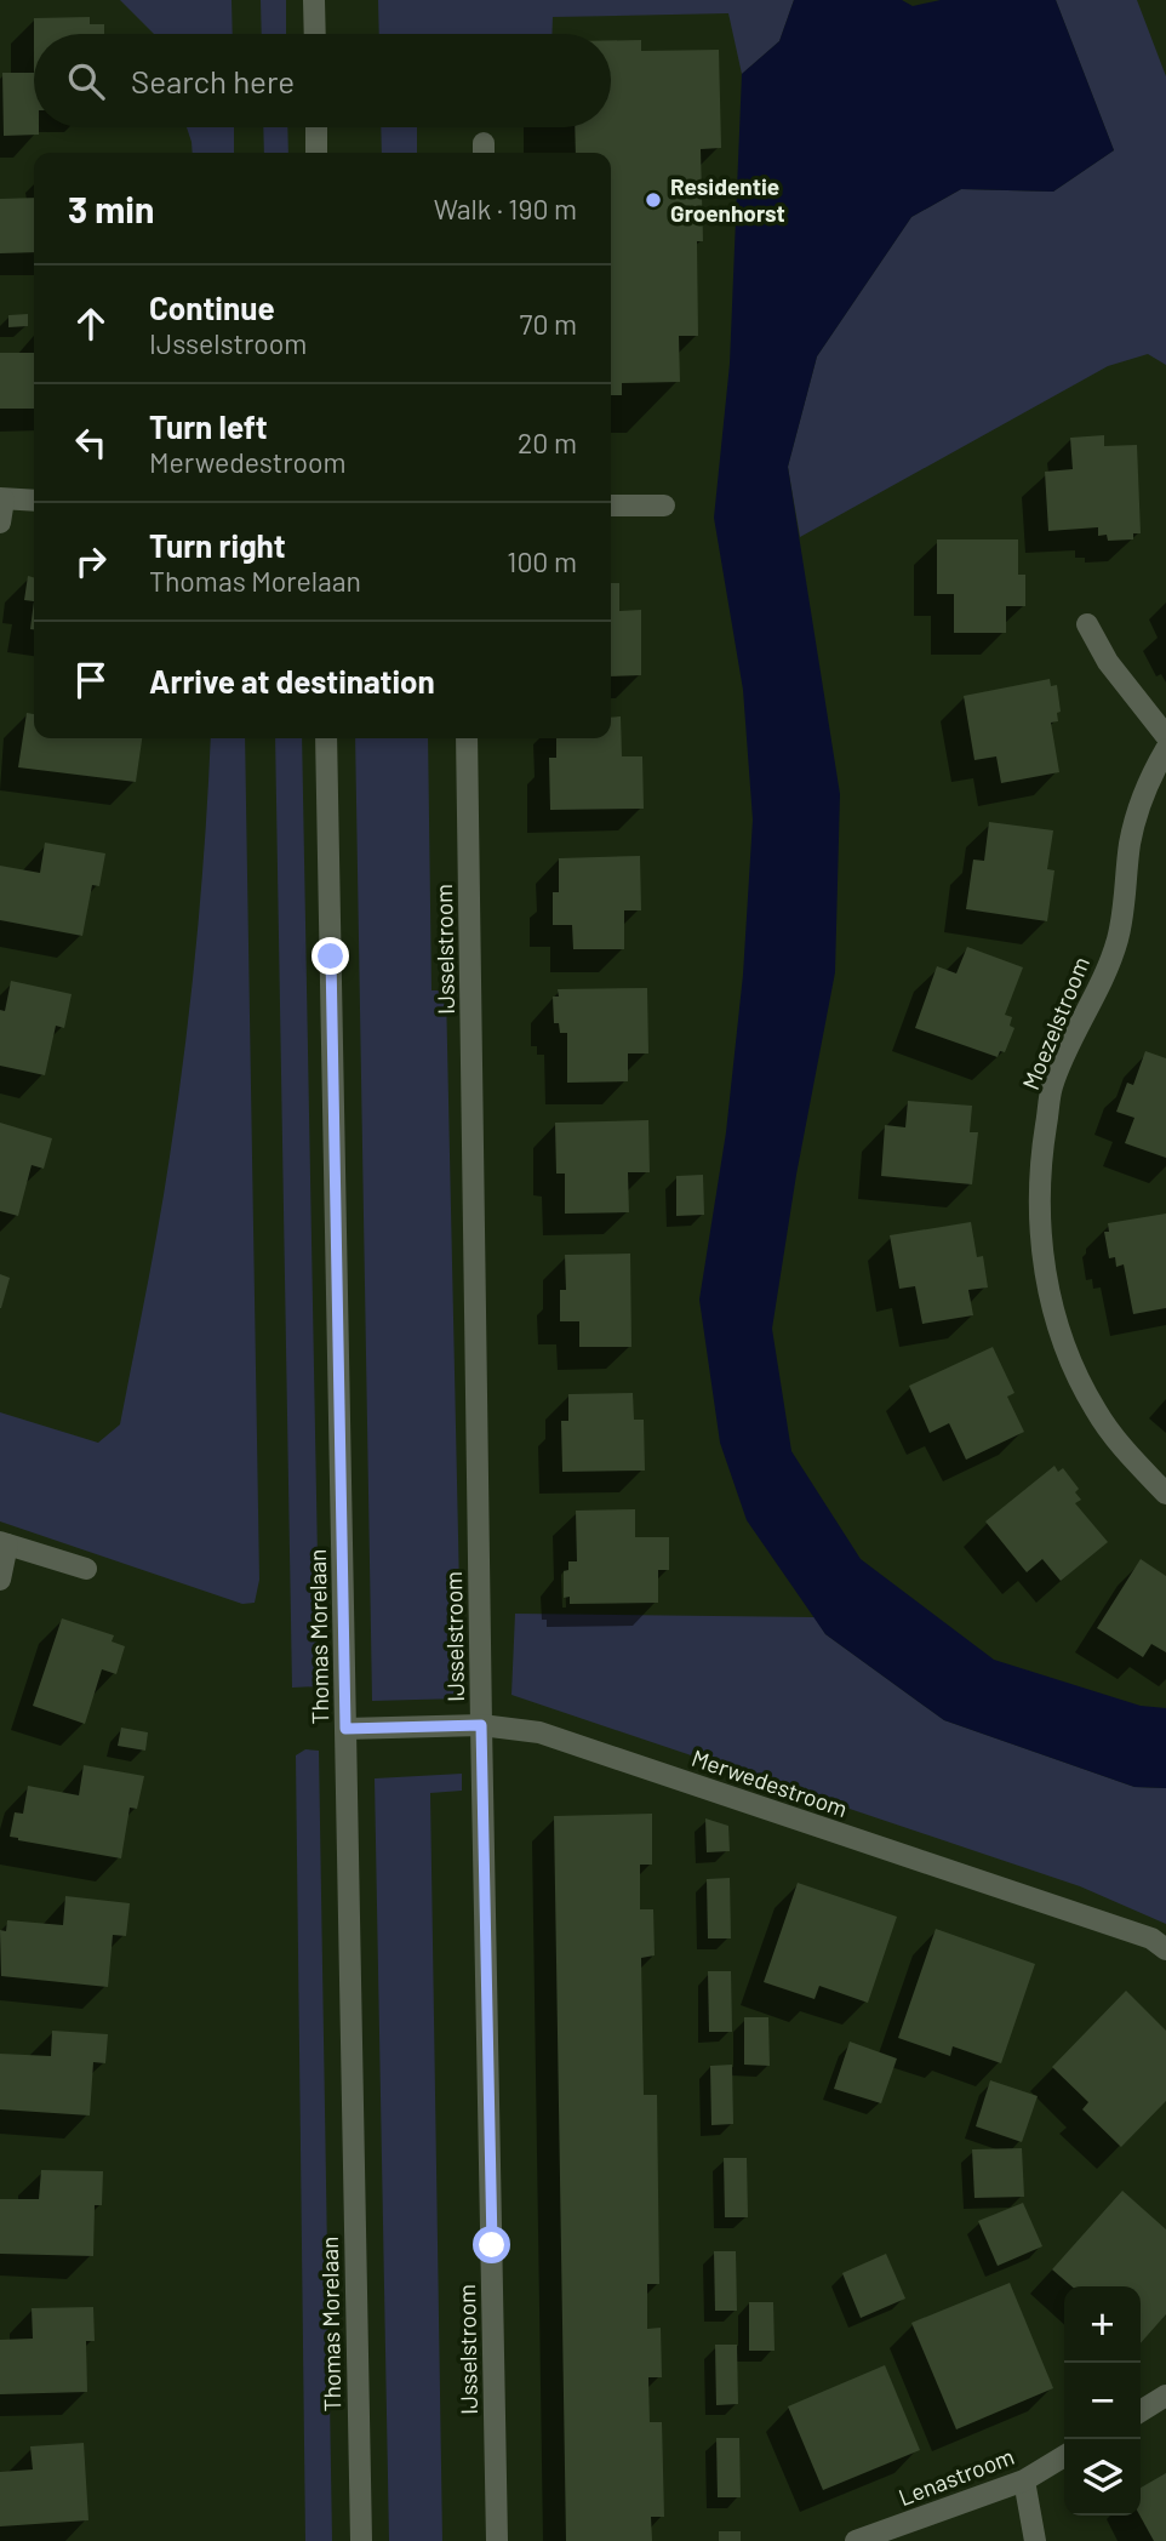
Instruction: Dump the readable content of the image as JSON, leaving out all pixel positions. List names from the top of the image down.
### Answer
{
  "streets": {
    "street": [
      "IJsselstroom",
      "Moezelstroom",
      "Thomas Morelaan",
      "Merwedestroom",
      "Lenastroom"
    ]
  },
  "crossings": [
    ["IJsselstroom", "Merwedestroom"],
    ["Thomas Morelaan", "Merwedestroom"]
  ],
  "places": ["Residentie Groenhorst"],
  "page": {
    "search": "Search here",
    "heading": ["3 min", "Walk · 190 m"],
    "list": [
      ["Continue", "IJsselstroom", "70 m"],
      ["Turn left", "Merwedestroom", "20 m"],
      ["Turn right", "Thomas Morelaan", "100 m"],
      "Arrive at destination"
    ],
    "map_buttons": ["+", "−"]
  }
}
